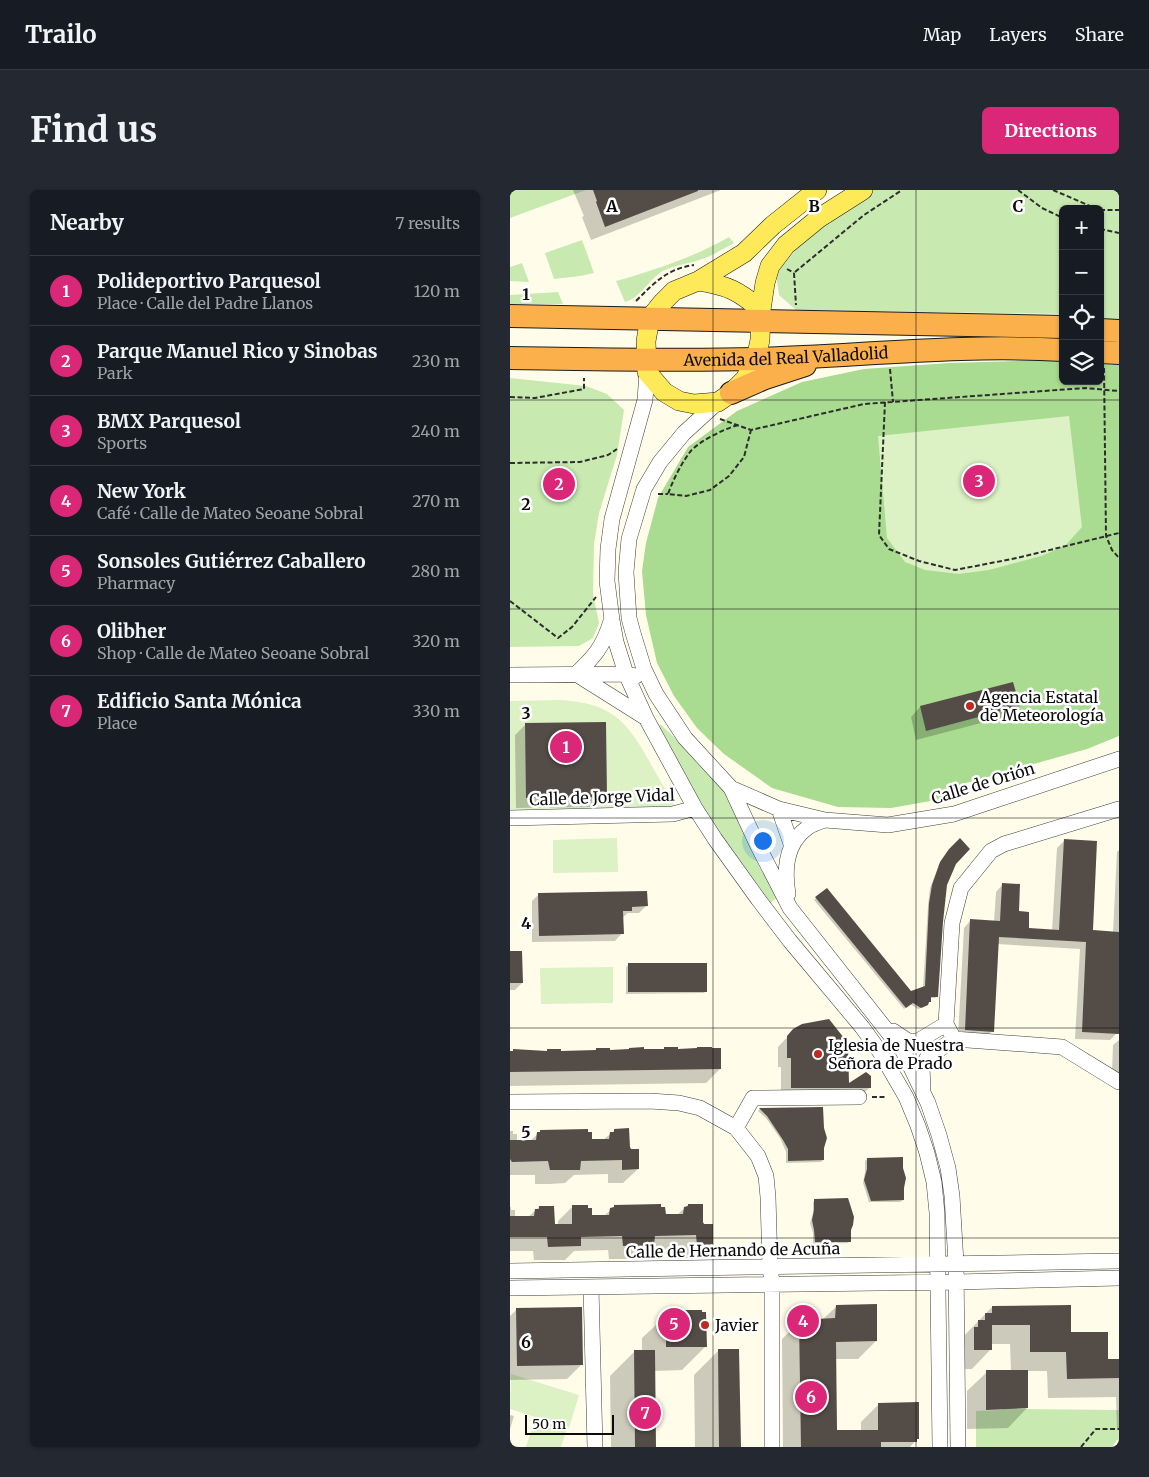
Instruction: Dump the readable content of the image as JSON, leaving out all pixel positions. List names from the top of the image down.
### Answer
{
  "streets": {
    "highway": ["Avenida del Real Valladolid"],
    "street": ["Calle de Orión", "Calle de Jorge Vidal", "Calle de Hernando de Acuña"]
  },
  "places": ["Agencia Estatal de Meteorología", "Iglesia de Nuestra Señora de Prado", "Javier"],
  "scale_bar": "50 m",
  "page": {
    "header": "Trailo",
    "nav": ["Map", "Layers", "Share"],
    "buttons": "Directions",
    "title": "Find us",
    "heading": ["Nearby", "7 results"],
    "map_buttons": ["+", "−"],
    "list": [
      {
        "mark": "1",
        "name": "Polideportivo Parquesol",
        "note": "Place · Calle del Padre Llanos",
        "value": "120 m"
      },
      {
        "mark": "2",
        "name": "Parque Manuel Rico y Sinobas",
        "note": "Park",
        "value": "230 m"
      },
      {
        "mark": "3",
        "name": "BMX Parquesol",
        "note": "Sports",
        "value": "240 m"
      },
      {
        "mark": "4",
        "name": "New York",
        "note": "Café · Calle de Mateo Seoane Sobral",
        "value": "270 m"
      },
      {
        "mark": "5",
        "name": "Sonsoles Gutiérrez Caballero",
        "note": "Pharmacy",
        "value": "280 m"
      },
      {
        "mark": "6",
        "name": "Olibher",
        "note": "Shop · Calle de Mateo Seoane Sobral",
        "value": "320 m"
      },
      {
        "mark": "7",
        "name": "Edificio Santa Mónica",
        "note": "Place",
        "value": "330 m"
      }
    ],
    "pins": [
      "3",
      "2",
      "1",
      "4",
      "5",
      "6",
      "7"
    ],
    "scale": "50 m"
  },
  "grid": {
    "columns": ["A", "B", "C"],
    "rows": [
      "1",
      "2",
      "3",
      "4",
      "5",
      "6"
    ]
  }
}
